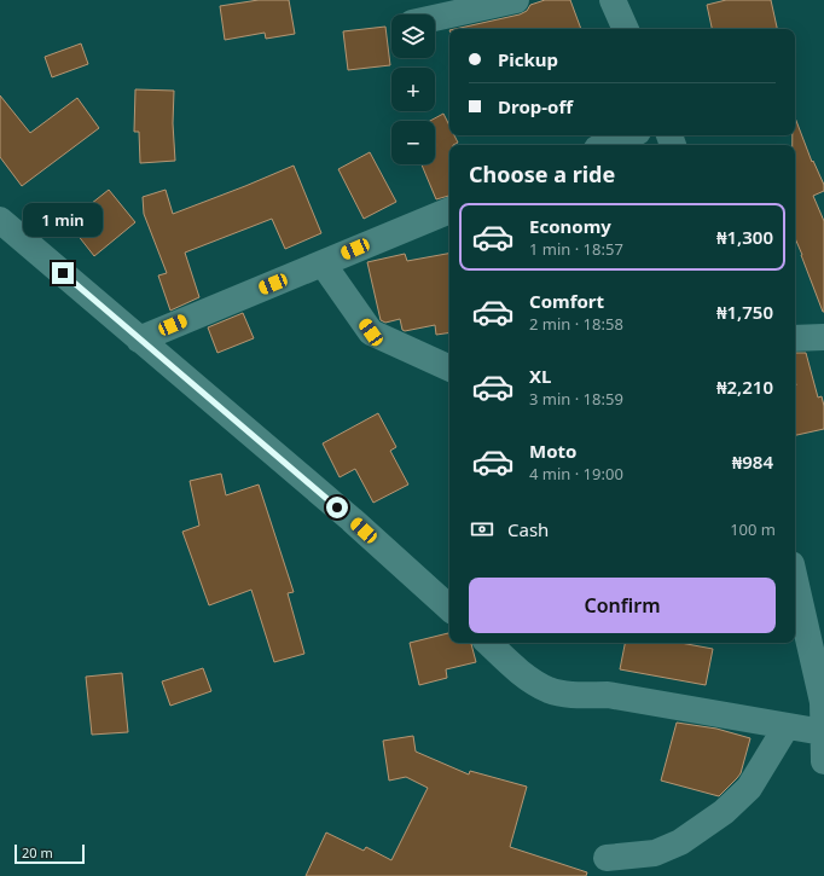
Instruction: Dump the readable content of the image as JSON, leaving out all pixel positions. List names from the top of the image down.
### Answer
{
  "scale_bar": "20 m",
  "page": {
    "map_buttons": ["+", "−"],
    "banner": ["Pickup", "Drop-off"],
    "heading": "Choose a ride",
    "bubble": "1 min",
    "list": [
      {
        "name": "Economy",
        "note": "1 min · 18:57",
        "value": "₦1,300"
      },
      {
        "name": "Comfort",
        "note": "2 min · 18:58",
        "value": "₦1,750"
      },
      {
        "name": "XL",
        "note": "3 min · 18:59",
        "value": "₦2,210"
      },
      {
        "name": "Moto",
        "note": "4 min · 19:00",
        "value": "₦984"
      }
    ],
    "pay": ["Cash", "100 m"],
    "buttons": "Confirm",
    "scale": "20 m"
  }
}
